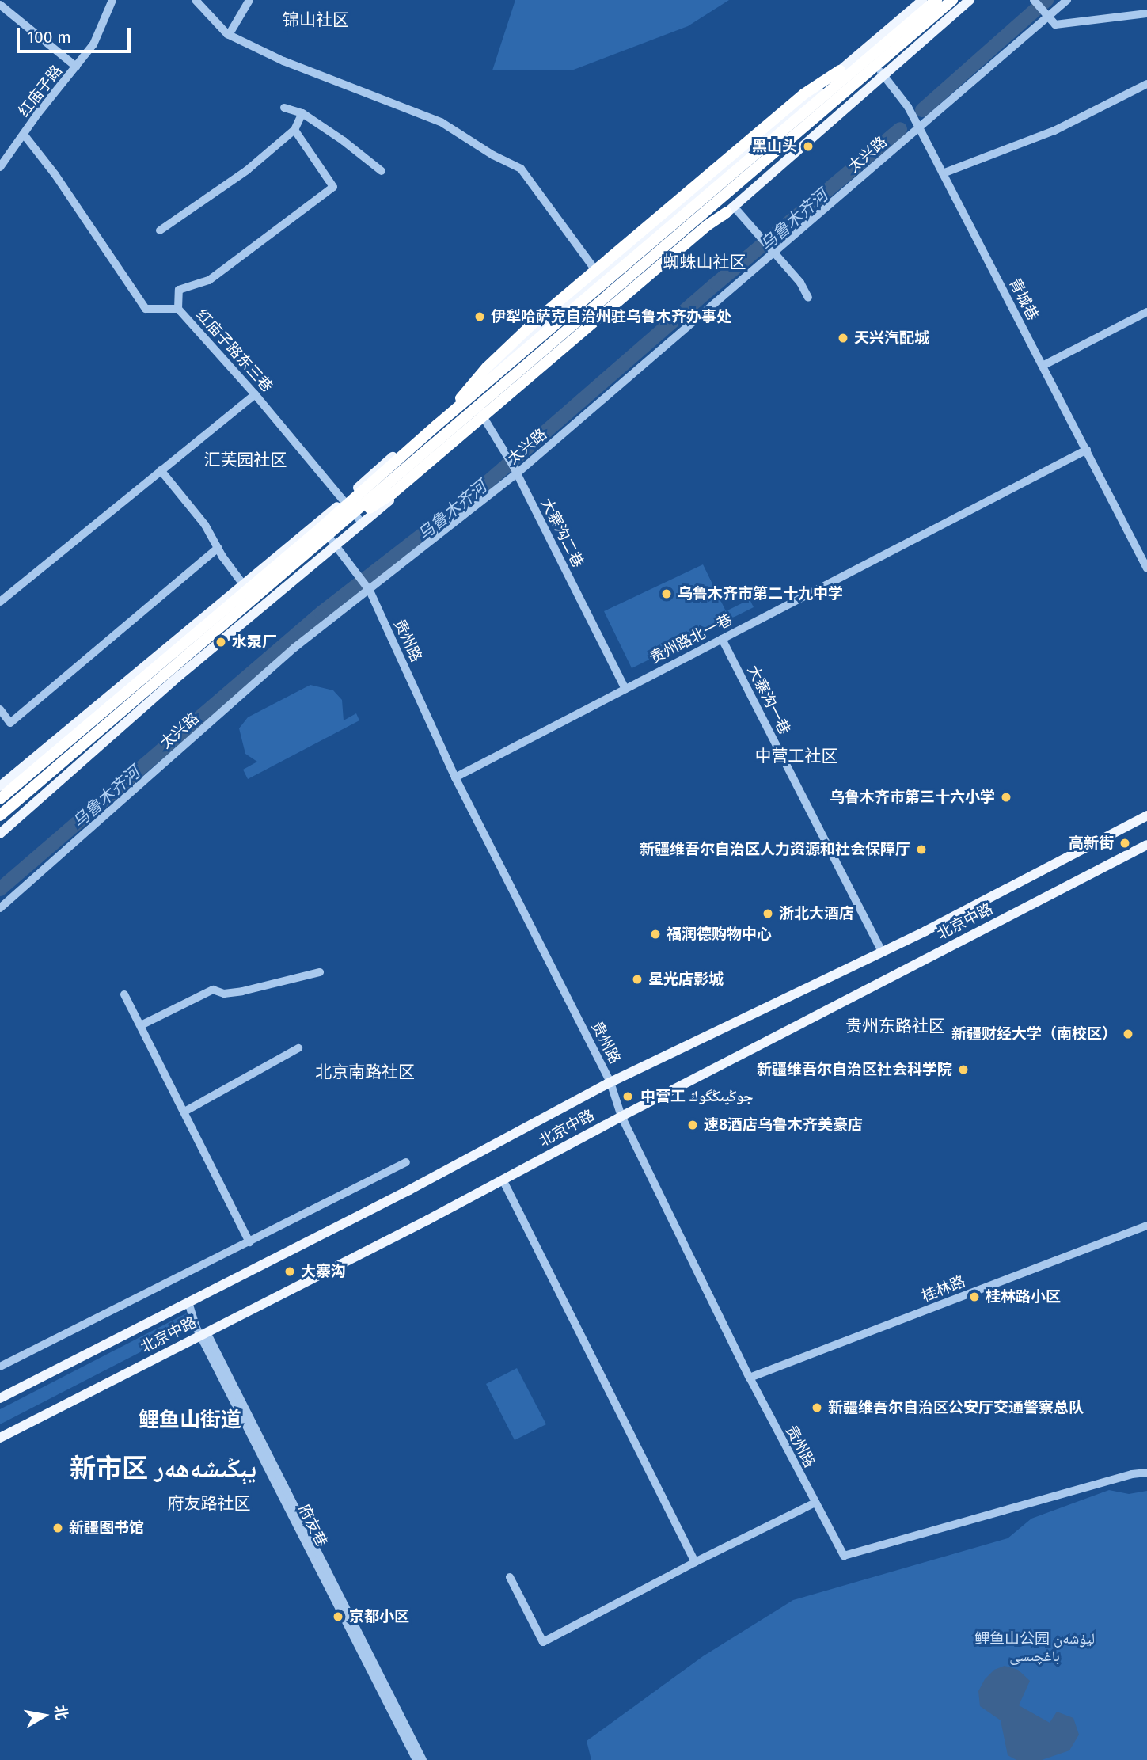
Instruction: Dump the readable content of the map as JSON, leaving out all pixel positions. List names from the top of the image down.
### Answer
{
  "streets": {
    "main road": ["北京中路"],
    "street": [
      "红庙子路",
      "太兴路",
      "青城巷",
      "红庙子路东三巷",
      "大寨沟二巷",
      "贵州路北一巷",
      "贵州路",
      "大寨沟一巷",
      "桂林路",
      "府友巷"
    ]
  },
  "crossings": [
    ["红庙子路", "红庙子路东三巷"],
    ["太兴路", "青城巷"],
    ["太兴路", "大寨沟二巷"],
    ["太兴路", "贵州路"],
    ["青城巷", "贵州路北一巷"],
    ["大寨沟二巷", "贵州路北一巷"],
    ["贵州路北一巷", "贵州路"],
    ["贵州路北一巷", "大寨沟一巷"],
    ["贵州路", "北京中路"],
    ["贵州路", "桂林路"],
    ["大寨沟一巷", "北京中路"],
    ["北京中路", "府友巷"]
  ],
  "districts": [
    "锦山社区",
    "蜘蛛山社区",
    "汇芙园社区",
    "中营工社区",
    "贵州东路社区",
    "北京南路社区",
    "鲤鱼山街道",
    "新市区 يېڭىشەھەر",
    "府友路社区"
  ],
  "water": ["乌鲁木齐河"],
  "parks": ["鲤鱼山公园 ليۇشەن باغچىسى"],
  "places": [
    "黑山头",
    "伊犁哈萨克自治州驻乌鲁木齐办事处",
    "天兴汽配城",
    "乌鲁木齐市第二十九中学",
    "水泵厂",
    "乌鲁木齐市第三十六小学",
    "高新街",
    "新疆维吾尔自治区人力资源和社会保障厅",
    "浙北大酒店",
    "福润德购物中心",
    "星光店影城",
    "新疆财经大学（南校区）",
    "新疆维吾尔自治区社会科学院",
    "中营工 جوڭيىڭگوڭ",
    "速8酒店乌鲁木齐美豪店",
    "大寨沟",
    "桂林路小区",
    "新疆维吾尔自治区公安厅交通警察总队",
    "新疆图书馆",
    "京都小区"
  ],
  "scale_bar": "100 m",
  "north": "right"
}
